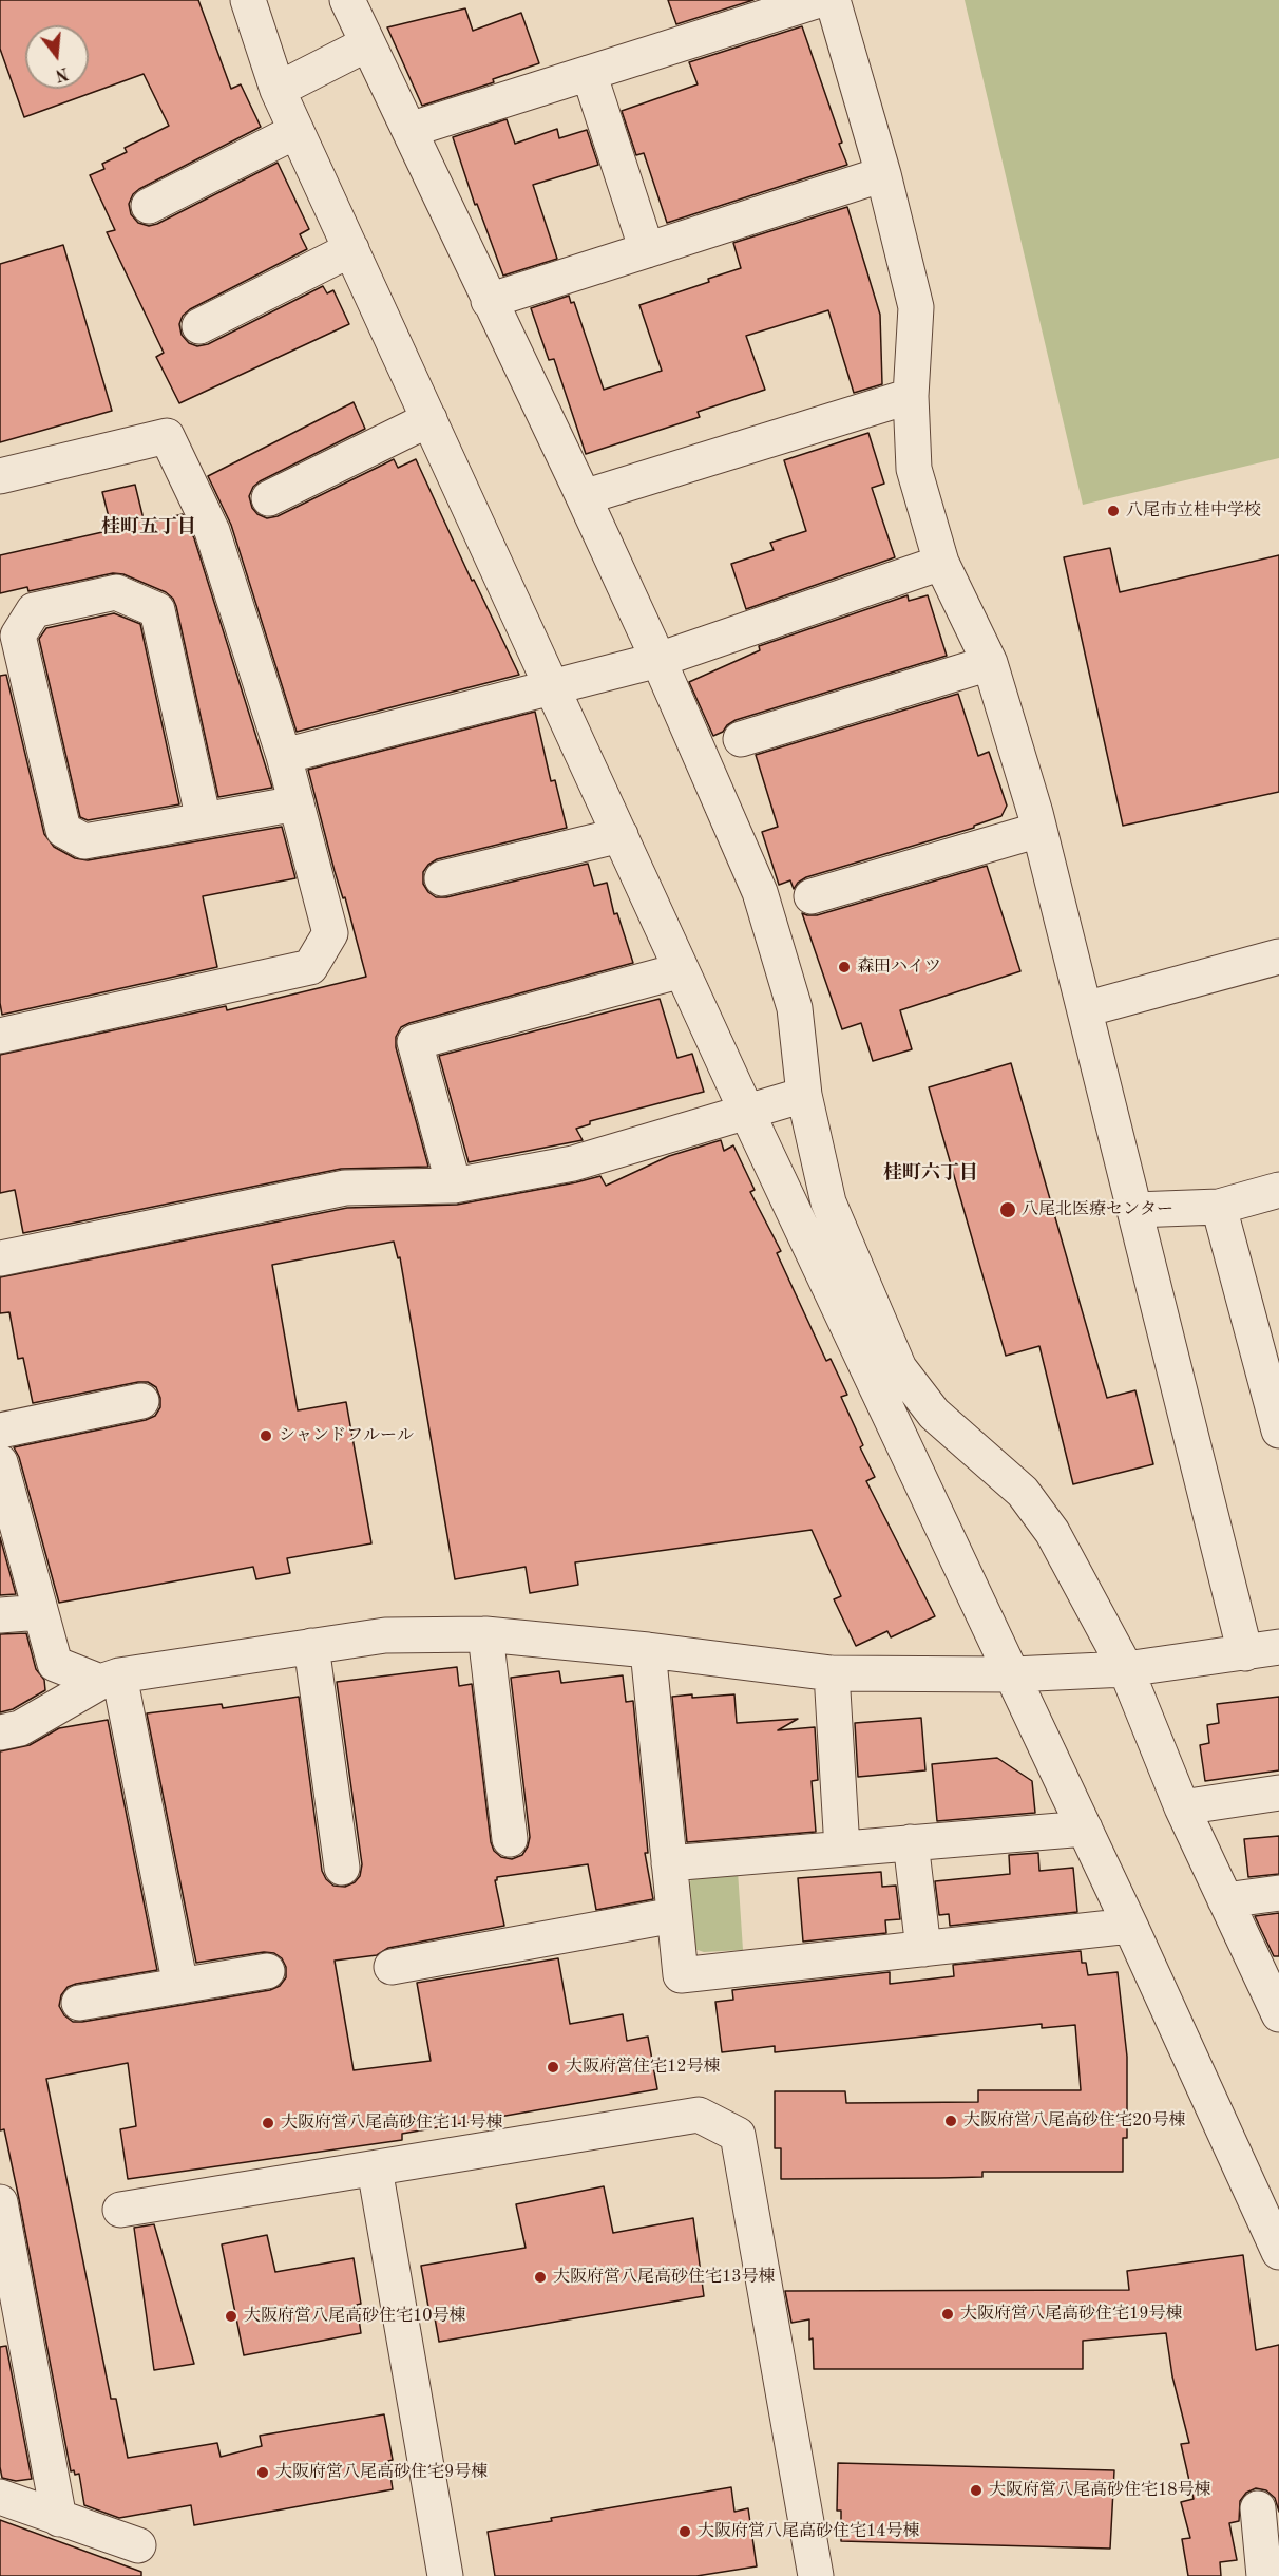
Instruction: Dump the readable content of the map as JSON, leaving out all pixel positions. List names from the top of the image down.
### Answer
{
  "districts": ["桂町五丁目", "桂町六丁目"],
  "places": [
    "八尾市立桂中学校",
    "森田ハイツ",
    "八尾北医療センター",
    "シャンドフルール",
    "大阪府営住宅12号棟",
    "大阪府営八尾高砂住宅20号棟",
    "大阪府営八尾高砂住宅11号棟",
    "大阪府営八尾高砂住宅13号棟",
    "大阪府営八尾高砂住宅19号棟",
    "大阪府営八尾高砂住宅10号棟",
    "大阪府営八尾高砂住宅9号棟",
    "大阪府営八尾高砂住宅18号棟",
    "大阪府営八尾高砂住宅14号棟"
  ],
  "north": "bottom"
}
